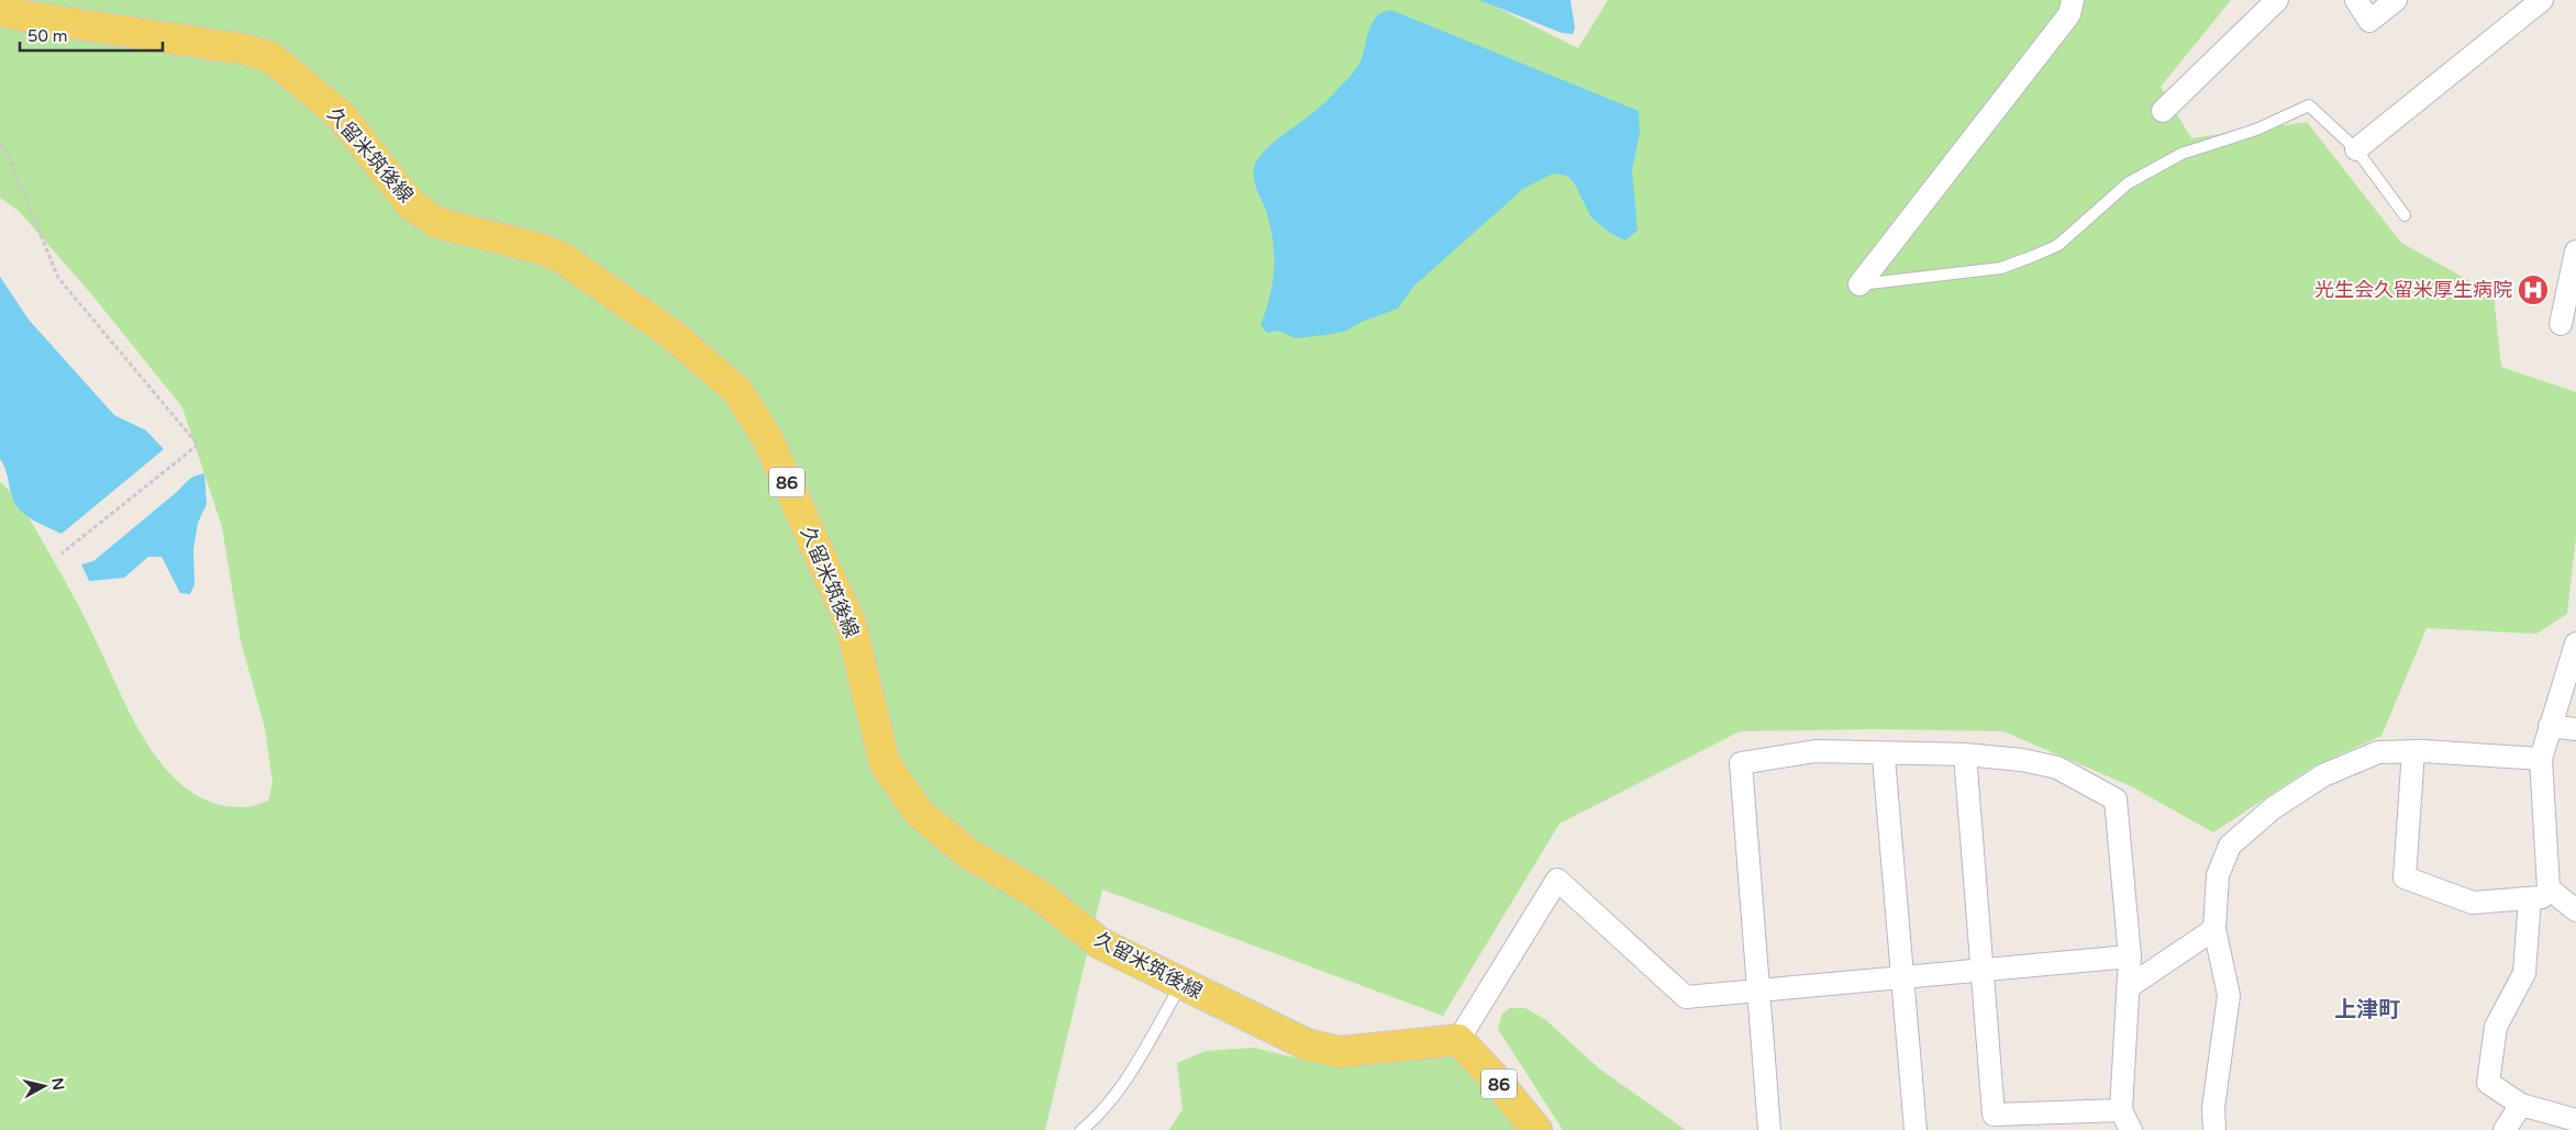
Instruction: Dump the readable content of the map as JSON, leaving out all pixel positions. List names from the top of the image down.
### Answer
{
  "streets": {
    "main road": ["久留米筑後線", "86"]
  },
  "crossings": [
    ["久留米筑後線", "86"]
  ],
  "districts": ["上津町"],
  "places": {
    "hospital": ["光生会久留米厚生病院"]
  },
  "scale_bar": "50 m",
  "north": "right"
}
